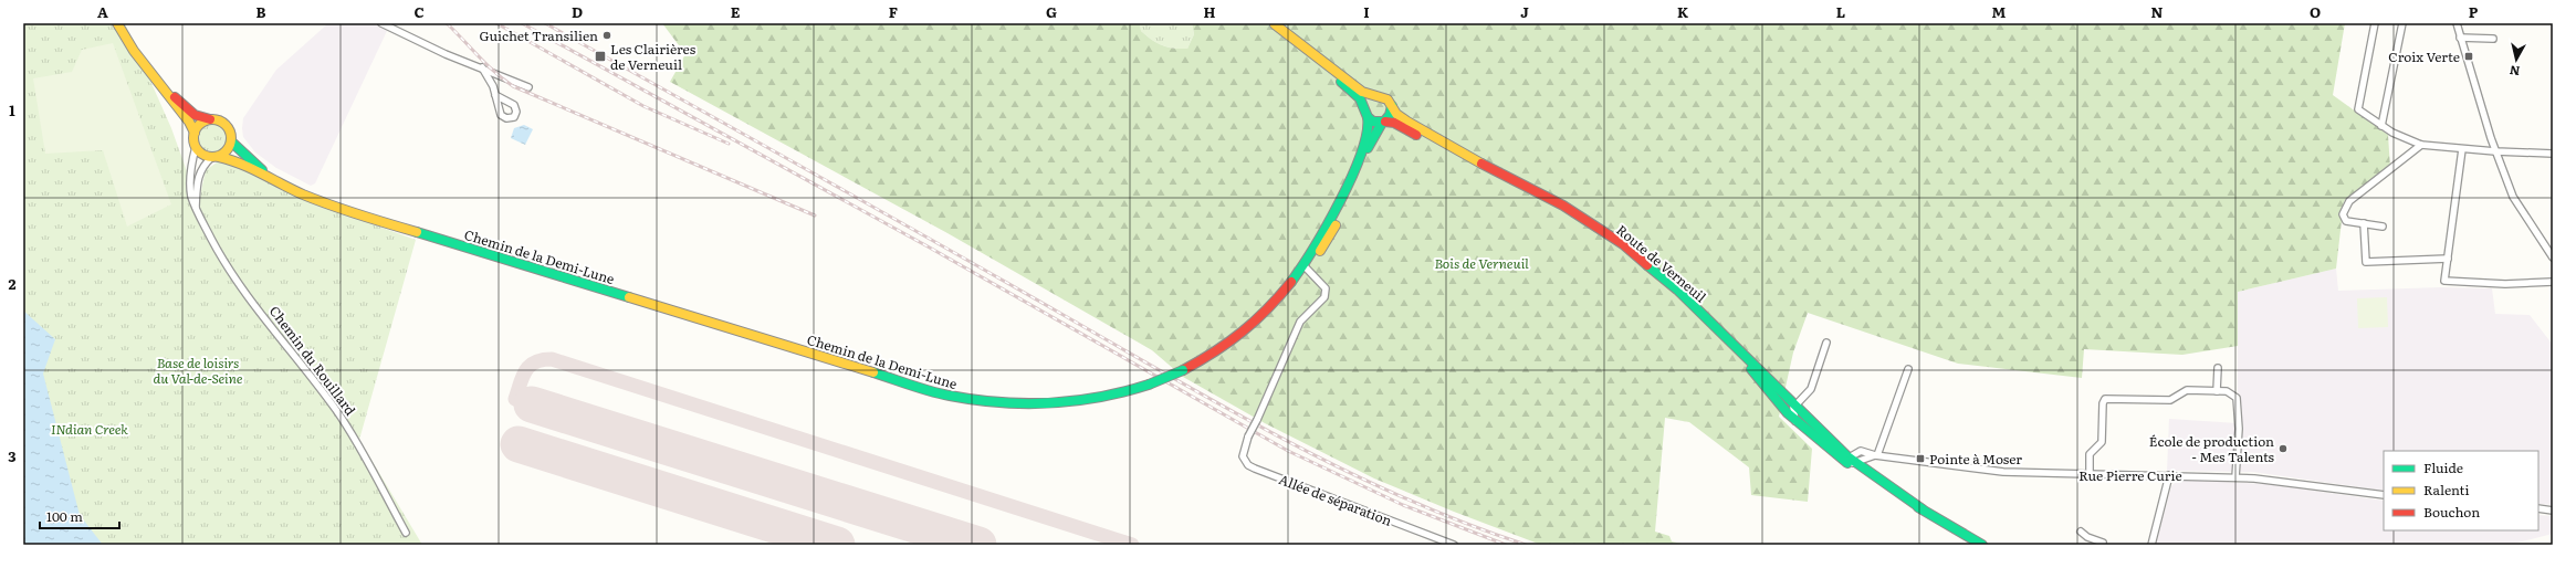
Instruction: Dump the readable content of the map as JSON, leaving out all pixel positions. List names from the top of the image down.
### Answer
{
  "streets": {
    "street": [
      "Chemin de la Demi-Lune",
      "Route de Verneuil",
      "Chemin du Rouillard",
      "Rue Pierre Curie",
      "Allée de séparation"
    ]
  },
  "crossings": [
    ["Chemin de la Demi-Lune", "Chemin du Rouillard"],
    ["Chemin de la Demi-Lune", "Allée de séparation"],
    ["Route de Verneuil", "Rue Pierre Curie"]
  ],
  "parks": ["Bois de Verneuil", "Base de loisirs du Val-de-Seine", "INdian Creek"],
  "places": {
    "other": ["Guichet Transilien", "École de production - Mes Talents"],
    "transit": ["Les Clairières de Verneuil", "Croix Verte", "Pointe à Moser"]
  },
  "legend": ["Fluide", "Ralenti", "Bouchon"],
  "scale_bar": "100 m",
  "north": "bottom",
  "grid": {
    "columns": [
      "A",
      "B",
      "C",
      "D",
      "E",
      "F",
      "G",
      "H",
      "I",
      "J",
      "K",
      "L",
      "M",
      "N",
      "O",
      "P"
    ],
    "rows": ["1", "2", "3"]
  }
}
